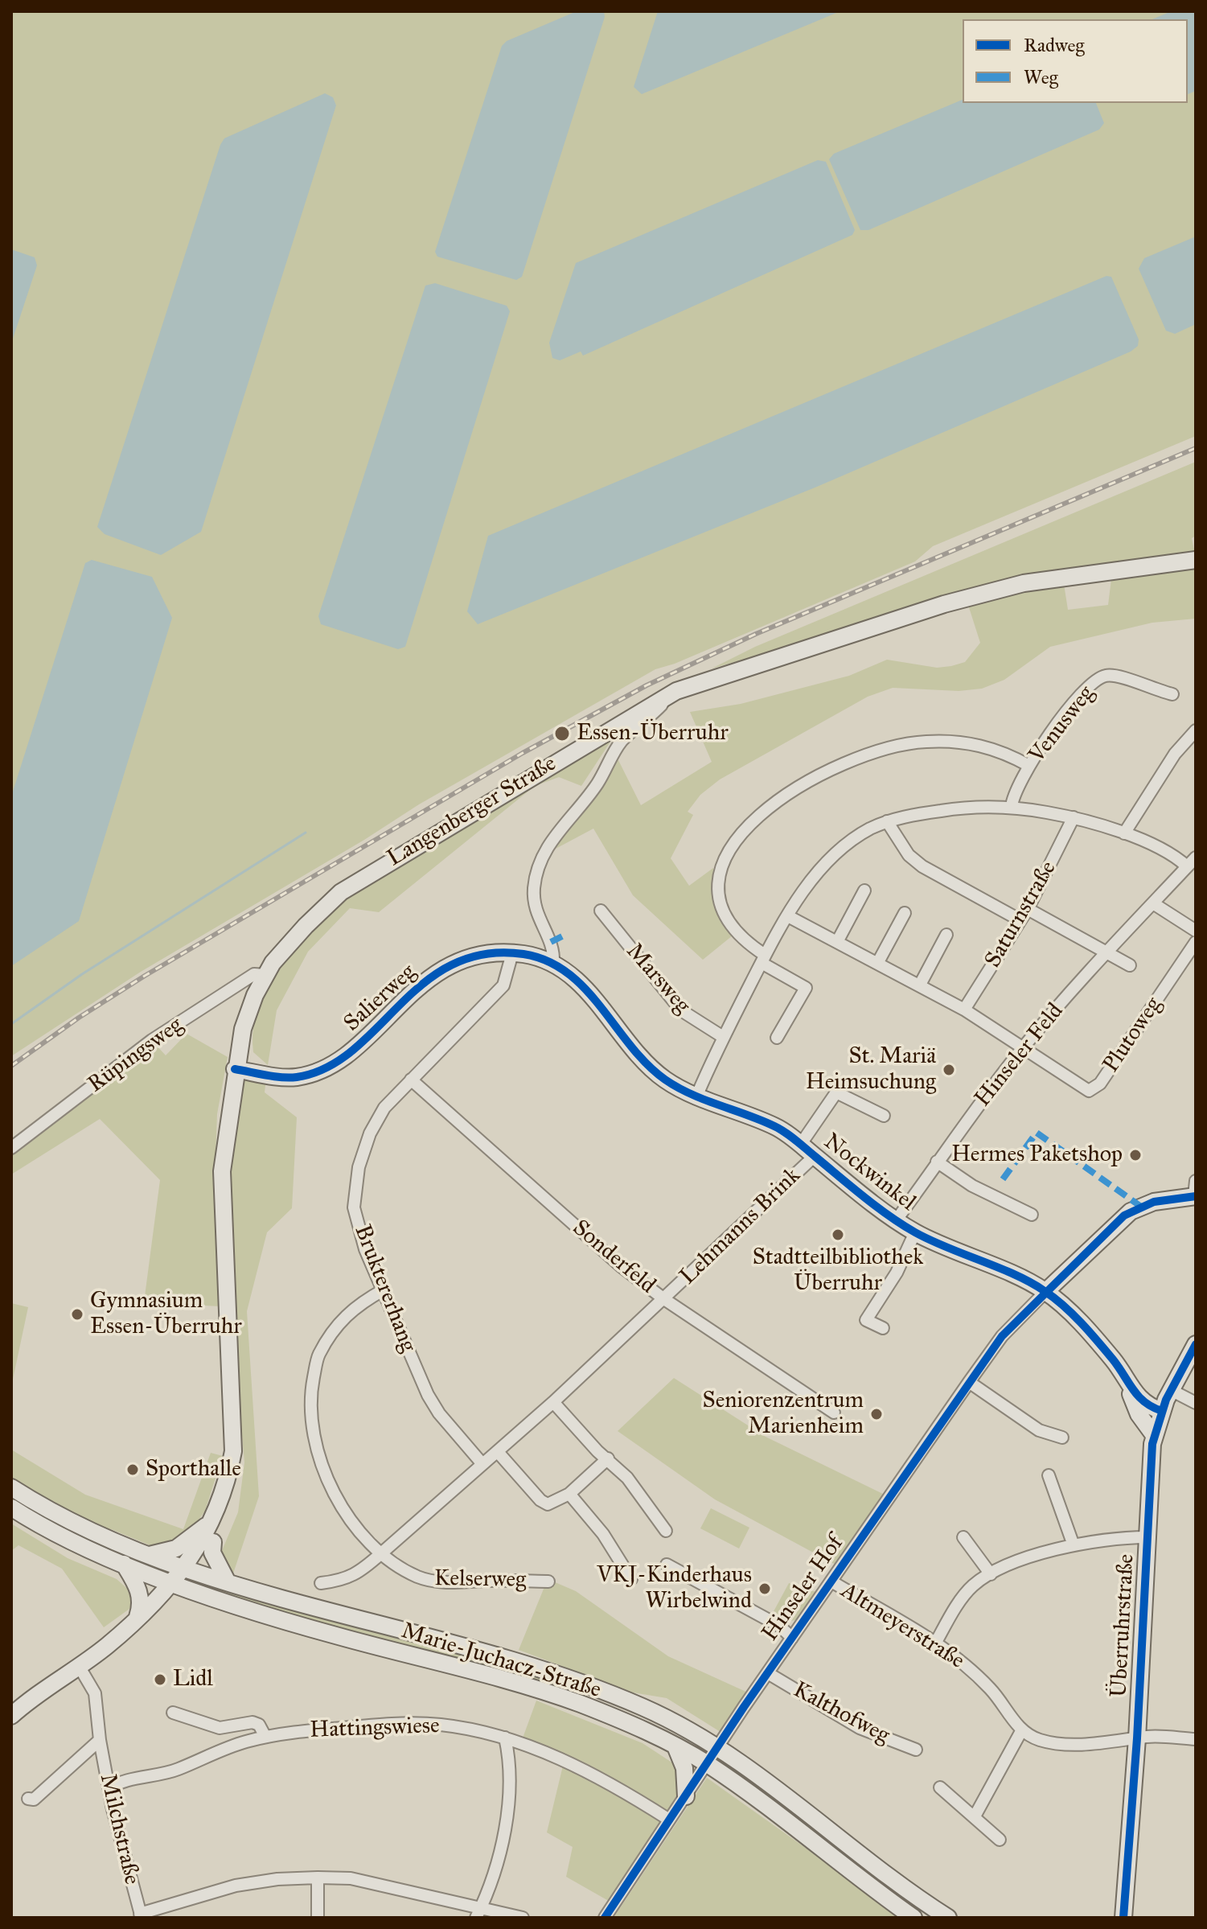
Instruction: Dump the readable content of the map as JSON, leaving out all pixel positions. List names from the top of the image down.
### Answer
{
  "streets": {
    "main road": [
      "Langenberger Straße",
      "Salierweg",
      "Nockwinkel",
      "Überruhrstraße",
      "Marie-Juchacz-Straße"
    ],
    "street": [
      "Venusweg",
      "Saturnstraße",
      "Marsweg",
      "Plutoweg",
      "Rüpingsweg",
      "Hinseler Feld",
      "Lehmanns Brink",
      "Sonderfeld",
      "Bruktererhang",
      "Kelserweg",
      "Hinseler Hof",
      "Altmeyerstraße",
      "Kalthofweg",
      "Hattingswiese",
      "Milchstraße"
    ]
  },
  "crossings": [
    ["Langenberger Straße", "Salierweg"],
    ["Langenberger Straße", "Rüpingsweg"],
    ["Langenberger Straße", "Marie-Juchacz-Straße"],
    ["Langenberger Straße", "Milchstraße"],
    ["Salierweg", "Nockwinkel"],
    ["Salierweg", "Bruktererhang"],
    ["Plutoweg", "Hinseler Feld"],
    ["Hinseler Feld", "Nockwinkel"],
    ["Nockwinkel", "Lehmanns Brink"],
    ["Nockwinkel", "Hinseler Hof"],
    ["Nockwinkel", "Überruhrstraße"],
    ["Lehmanns Brink", "Sonderfeld"],
    ["Lehmanns Brink", "Bruktererhang"],
    ["Lehmanns Brink", "Kelserweg"],
    ["Sonderfeld", "Bruktererhang"],
    ["Bruktererhang", "Kelserweg"],
    ["Hinseler Hof", "Altmeyerstraße"],
    ["Hinseler Hof", "Marie-Juchacz-Straße"],
    ["Hinseler Hof", "Kalthofweg"],
    ["Hinseler Hof", "Hattingswiese"],
    ["Hattingswiese", "Milchstraße"]
  ],
  "places": [
    "Essen-Überruhr",
    "St. Mariä Heimsuchung",
    "Hermes Paketshop",
    "Stadtteilbibliothek Überruhr",
    "Gymnasium Essen-Überruhr",
    "Seniorenzentrum Marienheim",
    "Sporthalle",
    "VKJ-Kinderhaus Wirbelwind",
    "Lidl"
  ],
  "legend": ["Radweg", "Weg"]
}
